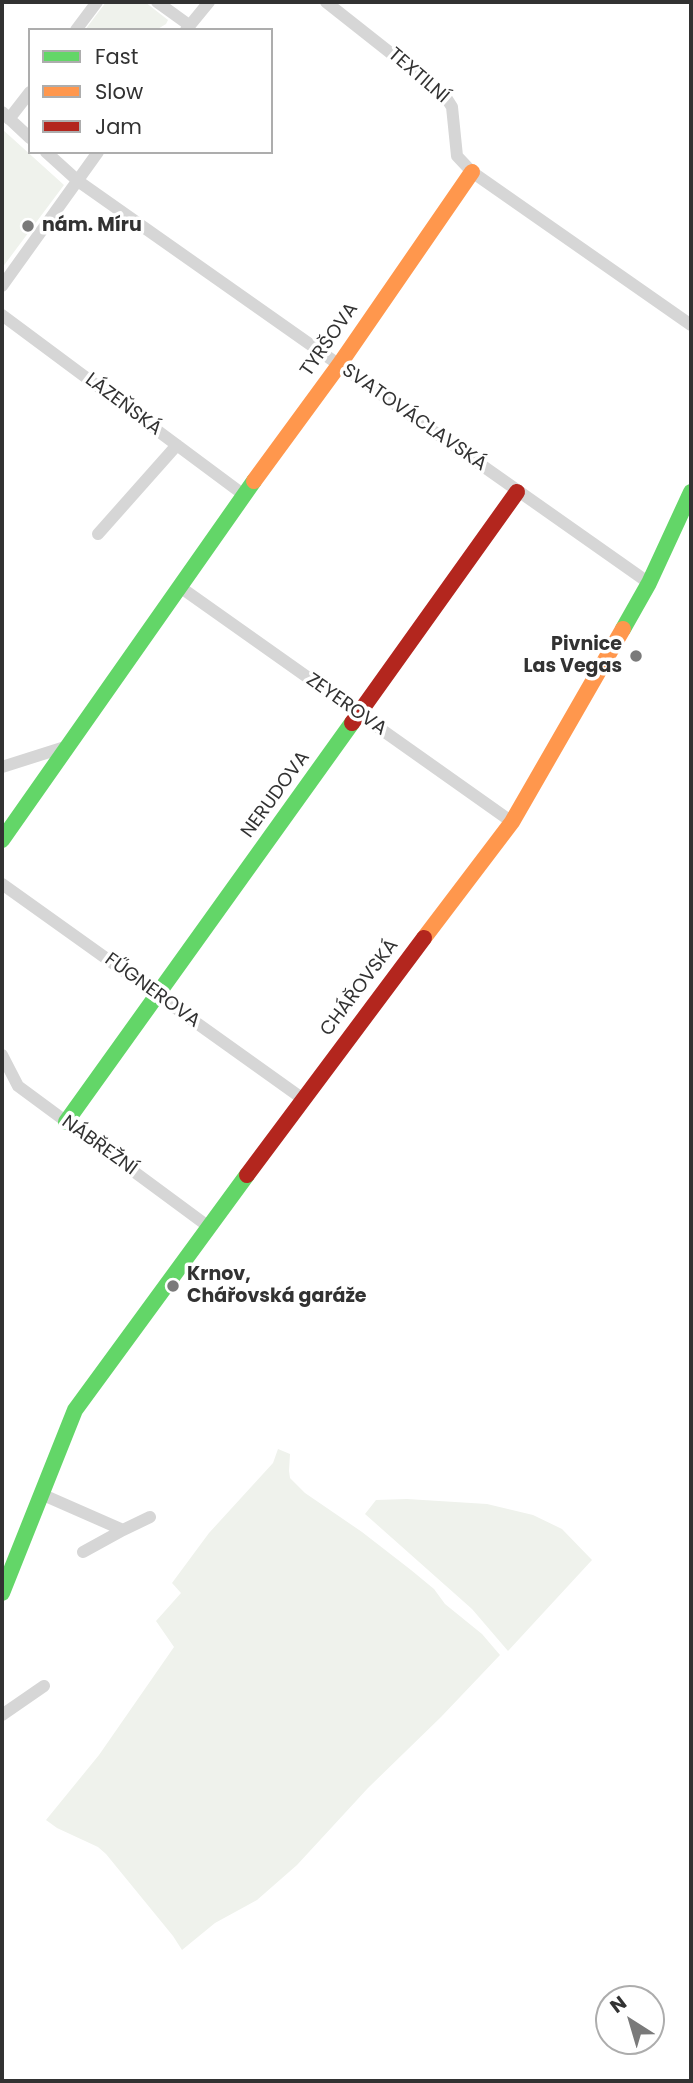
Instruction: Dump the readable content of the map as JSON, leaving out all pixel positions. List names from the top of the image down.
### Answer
{
  "streets": {
    "street": [
      "TEXTILNÍ",
      "TYRŠOVA",
      "LÁZEŇSKÁ",
      "SVATOVÁCLAVSKÁ",
      "ZEYEROVA",
      "NERUDOVA",
      "CHÁŘOVSKÁ",
      "FŰGNEROVA",
      "NÁBŘEŽNÍ"
    ]
  },
  "crossings": [
    ["TEXTILNÍ", "TYRŠOVA"],
    ["TYRŠOVA", "LÁZEŇSKÁ"],
    ["TYRŠOVA", "SVATOVÁCLAVSKÁ"],
    ["TYRŠOVA", "ZEYEROVA"],
    ["SVATOVÁCLAVSKÁ", "NERUDOVA"],
    ["SVATOVÁCLAVSKÁ", "CHÁŘOVSKÁ"],
    ["ZEYEROVA", "NERUDOVA"],
    ["ZEYEROVA", "CHÁŘOVSKÁ"],
    ["NERUDOVA", "FŰGNEROVA"],
    ["NERUDOVA", "NÁBŘEŽNÍ"],
    ["CHÁŘOVSKÁ", "FŰGNEROVA"],
    ["CHÁŘOVSKÁ", "NÁBŘEŽNÍ"]
  ],
  "places": ["nám. Míru", "Pivnice Las Vegas", "Krnov, Chářovská garáže"],
  "legend": ["Fast", "Slow", "Jam"],
  "north": "top left"
}
